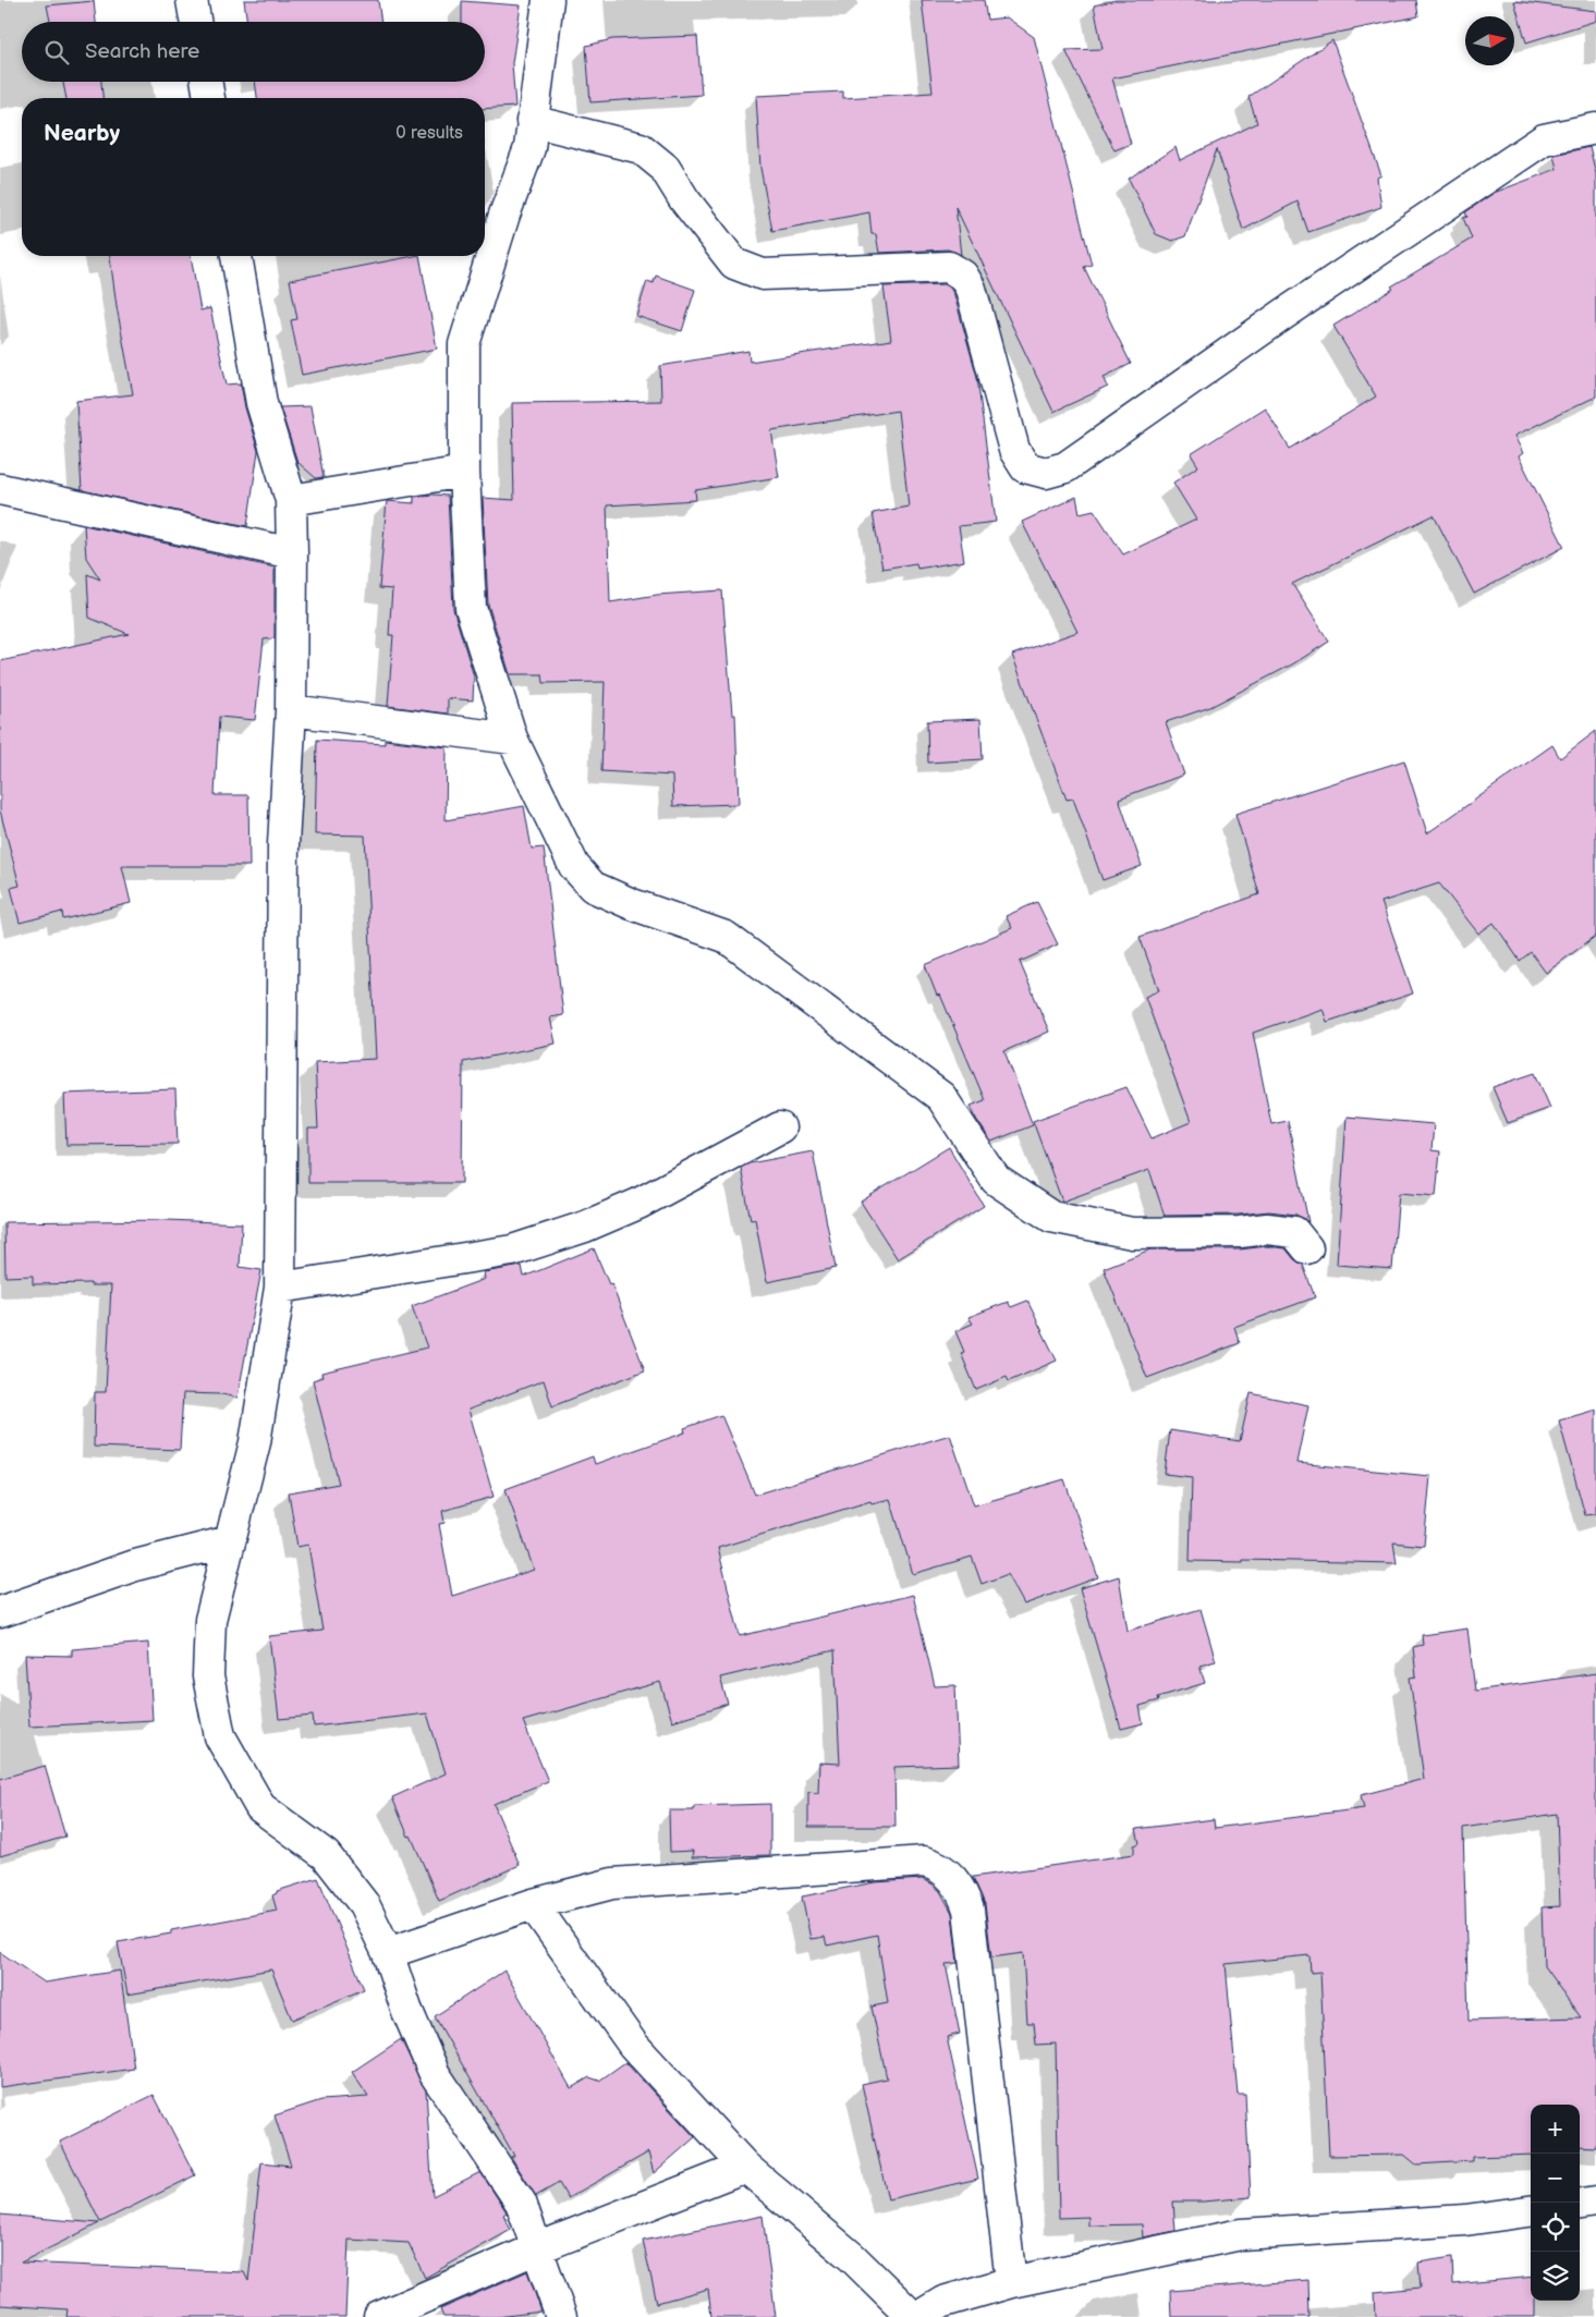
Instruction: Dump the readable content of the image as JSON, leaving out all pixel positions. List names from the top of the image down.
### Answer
{
  "north": "right",
  "page": {
    "search": "Search here",
    "heading": ["Nearby", "0 results"],
    "map_buttons": ["+", "−"]
  }
}
